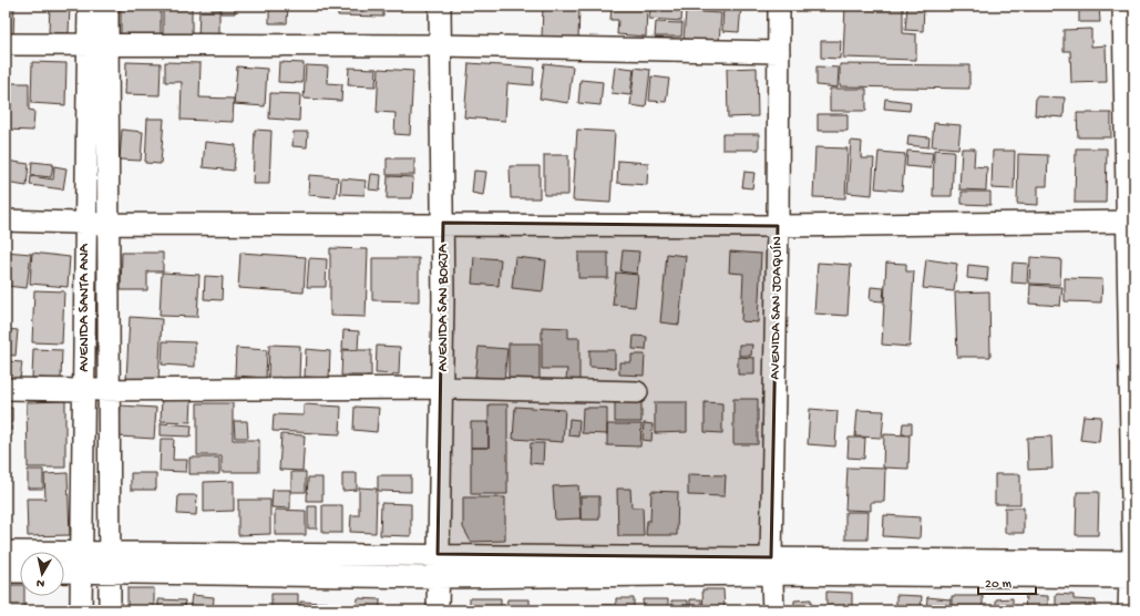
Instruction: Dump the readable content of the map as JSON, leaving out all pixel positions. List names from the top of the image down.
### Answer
{
  "streets": {
    "street": ["AVENIDA SANTA ANA", "AVENIDA SAN BORJA", "AVENIDA SAN JOAQUÍN"]
  },
  "scale_bar": "20 m",
  "north": "bottom"
}
